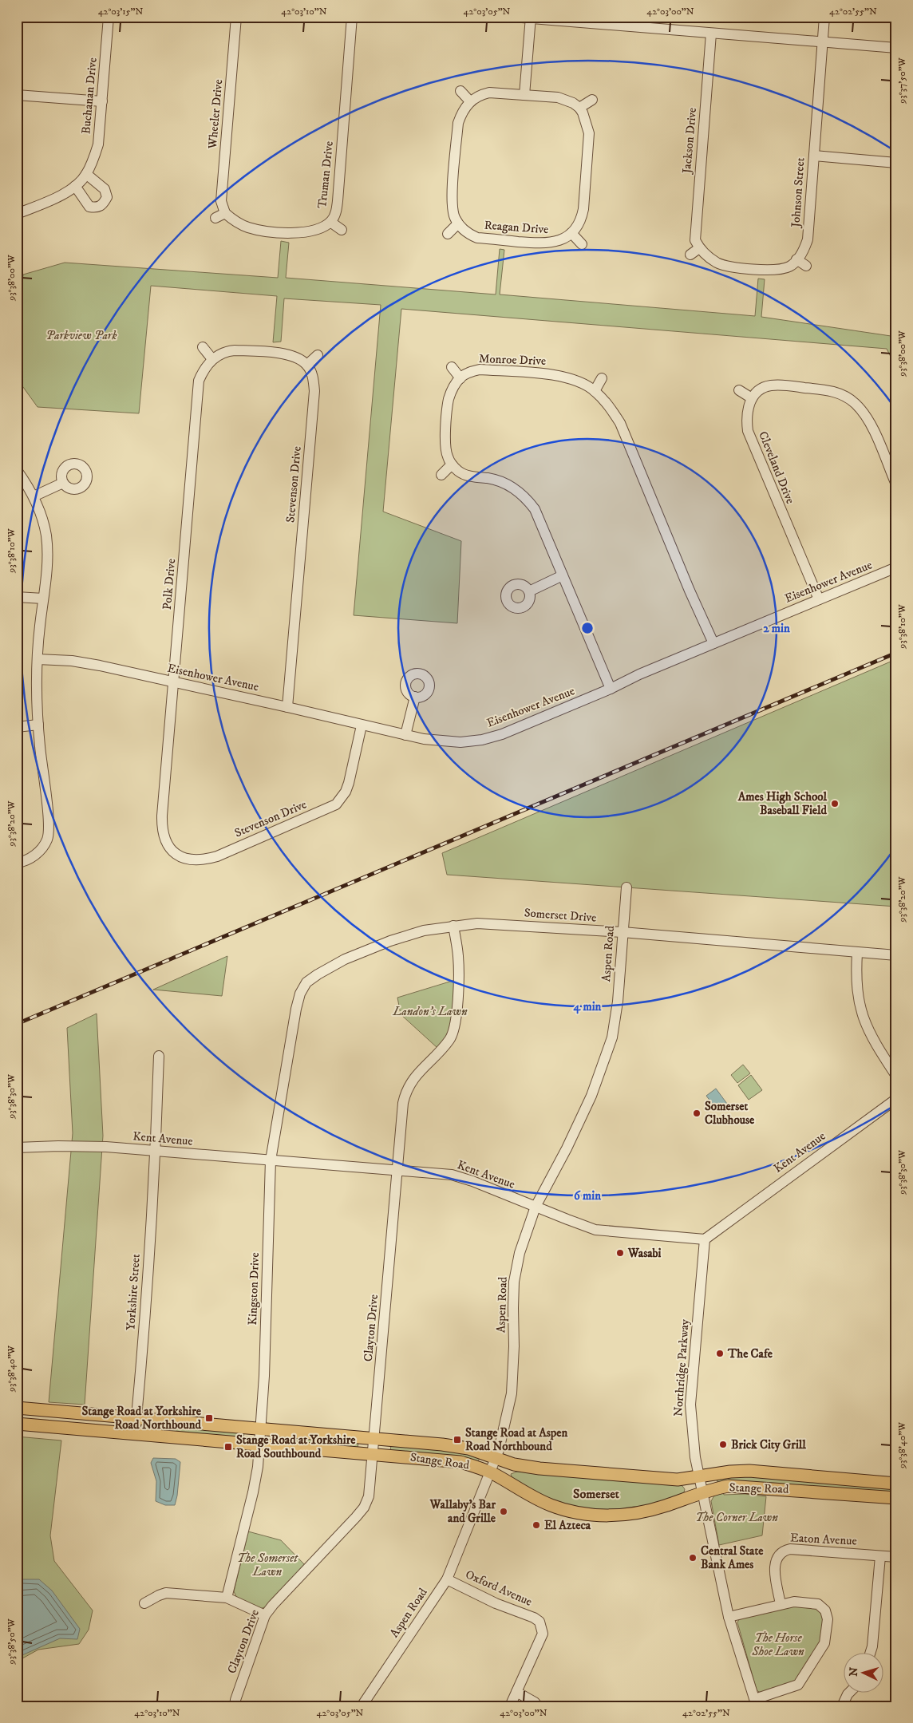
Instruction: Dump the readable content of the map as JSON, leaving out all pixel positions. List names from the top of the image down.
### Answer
{
  "streets": {
    "main road": ["Stange Road"],
    "street": [
      "Buchanan Drive",
      "Wheeler Drive",
      "Jackson Drive",
      "Truman Drive",
      "Johnson Street",
      "Reagan Drive",
      "Monroe Drive",
      "Cleveland Drive",
      "Stevenson Drive",
      "Eisenhower Avenue",
      "Polk Drive",
      "Somerset Drive",
      "Aspen Road",
      "Kent Avenue",
      "Kingston Drive",
      "Yorkshire Street",
      "Clayton Drive",
      "Northridge Parkway",
      "Eaton Avenue",
      "Oxford Avenue"
    ]
  },
  "crossings": [
    ["Wheeler Drive", "Truman Drive"],
    ["Monroe Drive", "Eisenhower Avenue"],
    ["Cleveland Drive", "Eisenhower Avenue"],
    ["Stevenson Drive", "Eisenhower Avenue"],
    ["Stevenson Drive", "Polk Drive"],
    ["Eisenhower Avenue", "Polk Drive"],
    ["Somerset Drive", "Aspen Road"],
    ["Somerset Drive", "Kingston Drive"],
    ["Somerset Drive", "Clayton Drive"],
    ["Aspen Road", "Kent Avenue"],
    ["Aspen Road", "Stange Road"],
    ["Aspen Road", "Oxford Avenue"],
    ["Kent Avenue", "Kingston Drive"],
    ["Kent Avenue", "Yorkshire Street"],
    ["Kent Avenue", "Clayton Drive"],
    ["Kent Avenue", "Northridge Parkway"],
    ["Kingston Drive", "Stange Road"],
    ["Yorkshire Street", "Stange Road"],
    ["Clayton Drive", "Stange Road"],
    ["Northridge Parkway", "Stange Road"]
  ],
  "districts": ["Somerset"],
  "parks": [
    "Parkview Park",
    "Landon's Lawn",
    "The Corner Lawn",
    "The Somerset Lawn",
    "The Horse Shoe Lawn"
  ],
  "places": {
    "other": [
      "Ames High School Baseball Field",
      "Somerset Clubhouse",
      "Wasabi",
      "The Cafe",
      "Brick City Grill",
      "Wallaby's Bar and Grille",
      "El Azteca",
      "Central State Bank Ames"
    ],
    "transit": ["Stange Road at Yorkshire Road Northbound", "Stange Road at Aspen Road Northbound", "Stange Road at Yorkshire Road Southbound"]
  },
  "north": "left",
  "coordinates": [
    "42°03'15\"N",
    "42°03'10\"N",
    "42°03'05\"N",
    "42°03'00\"N",
    "42°02'55\"N",
    "93°37'50\"W",
    "93°38'00\"W",
    "93°38'10\"W",
    "93°38'20\"W",
    "93°38'30\"W",
    "93°38'40\"W",
    "93°38'50\"W"
  ],
  "rings": ["2 min", "4 min", "6 min"]
}
